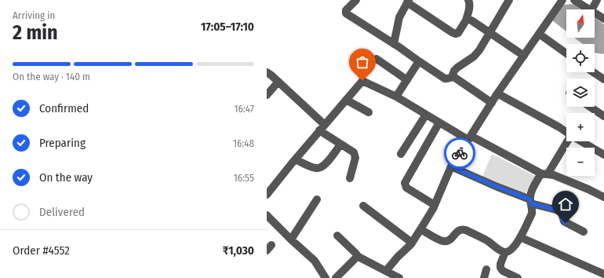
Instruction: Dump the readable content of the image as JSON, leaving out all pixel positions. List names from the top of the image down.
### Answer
{
  "north": "top",
  "page": {
    "heading": ["2 min", "Arriving in", "17:05–17:10"],
    "panel": ["Order #4552", "₹1,030"],
    "map_buttons": ["+", "−"],
    "bar": "On the way · 140 m",
    "list": [
      ["Confirmed", "16:47"],
      ["Preparing", "16:48"],
      ["On the way", "16:55"],
      "Delivered"
    ]
  }
}
